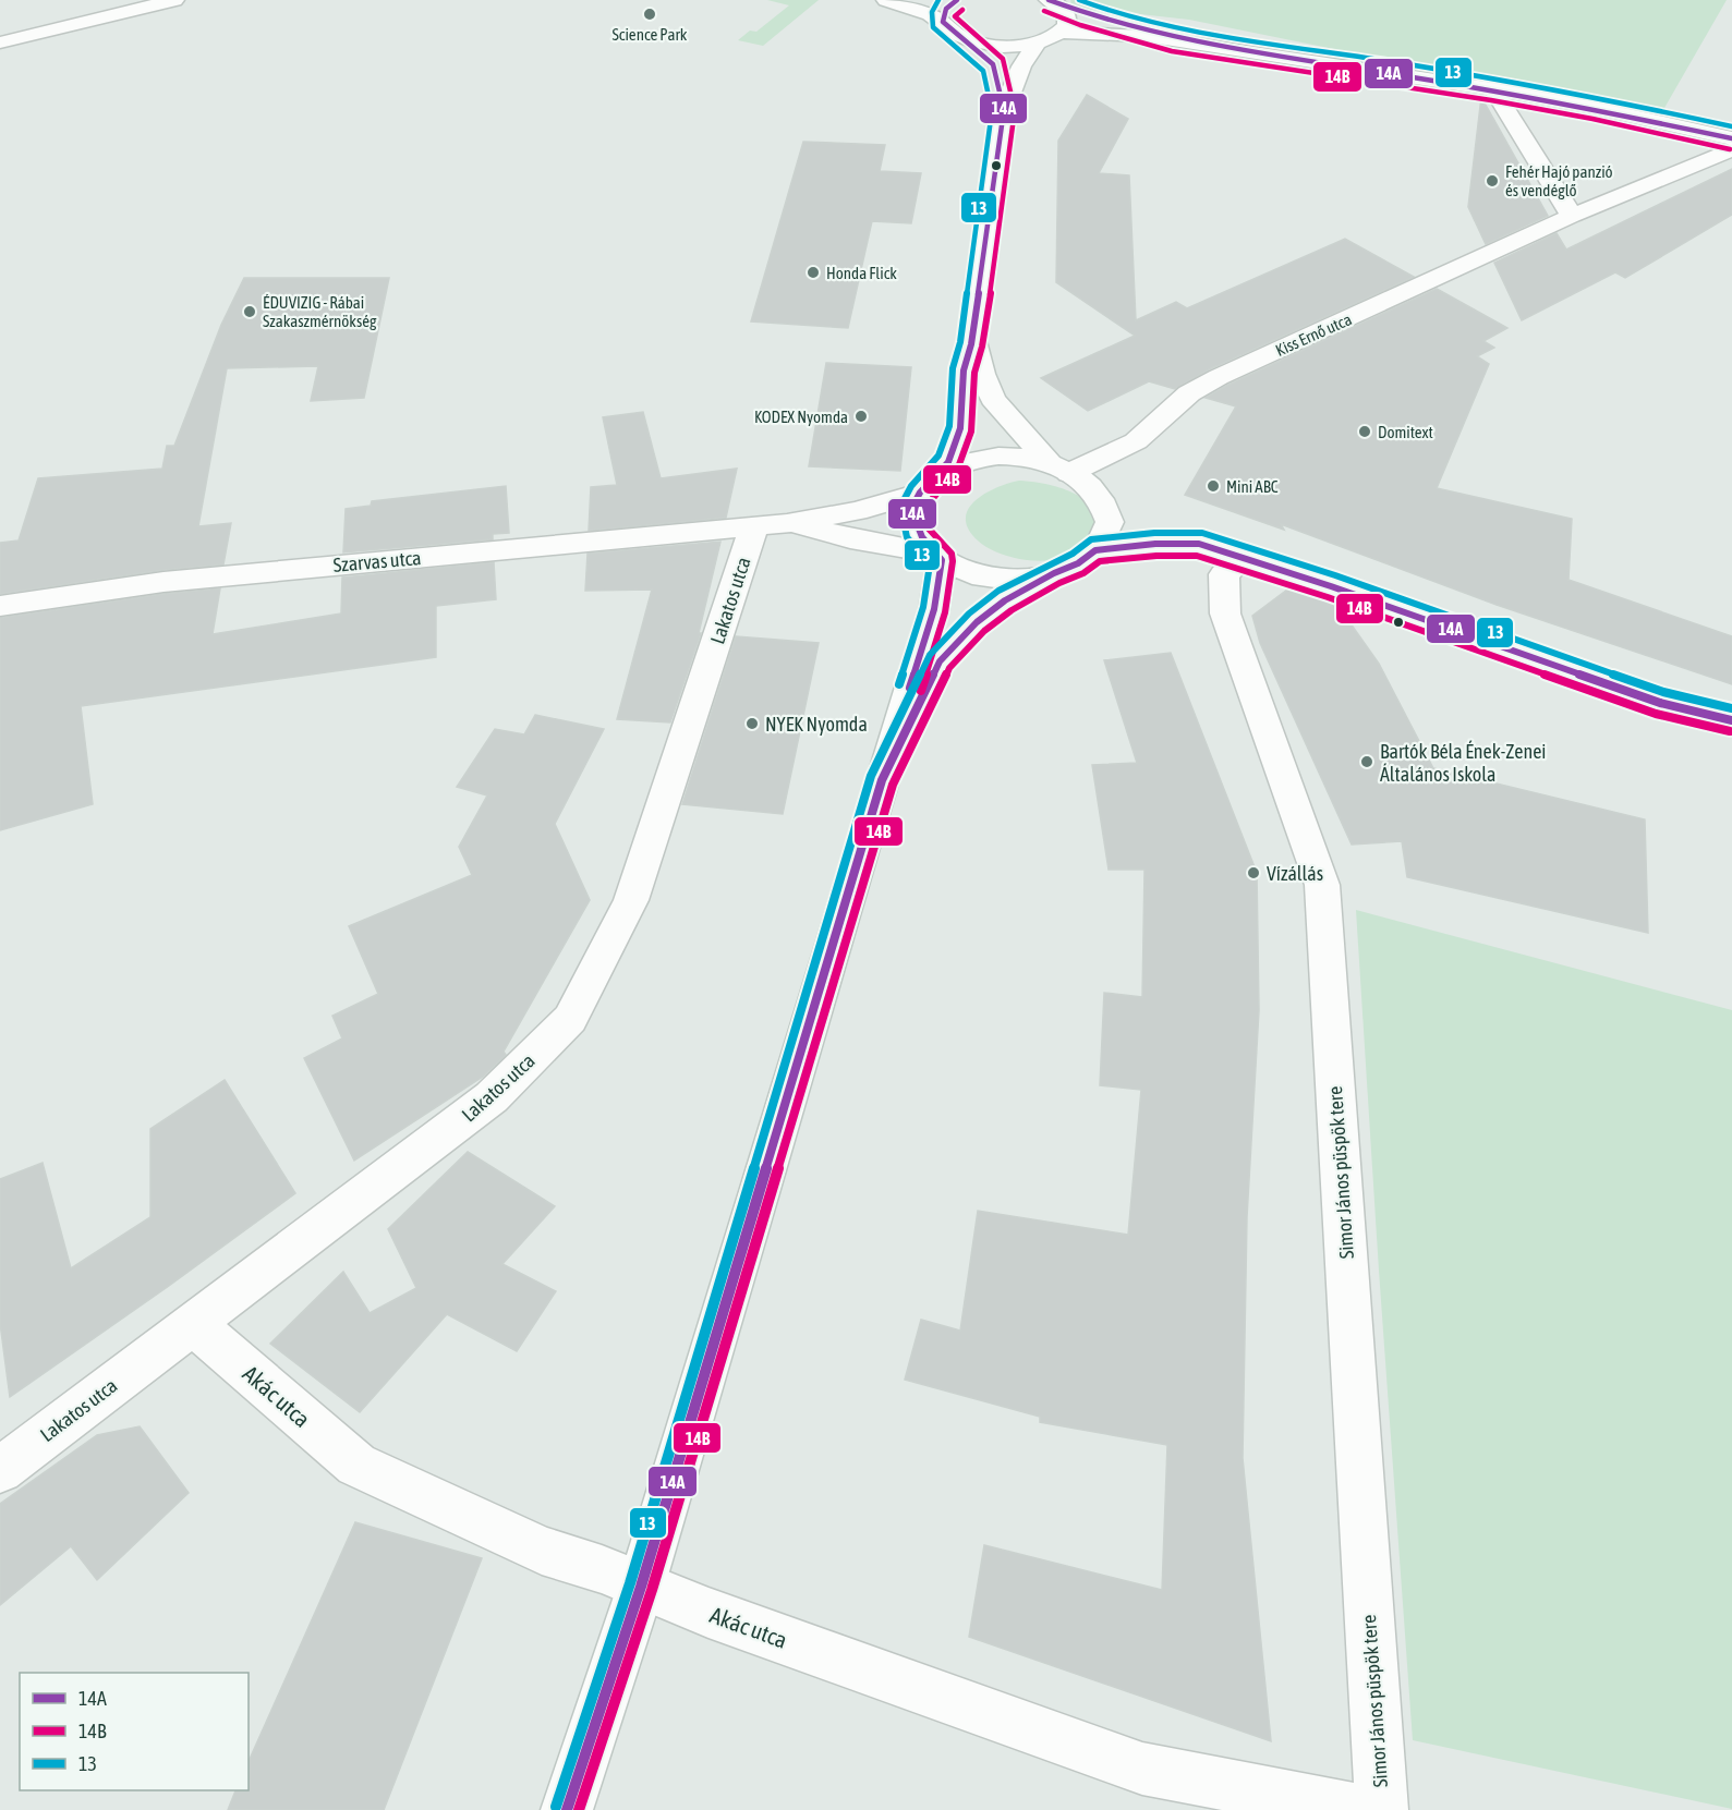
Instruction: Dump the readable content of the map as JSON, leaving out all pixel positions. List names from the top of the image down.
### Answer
{
  "streets": {
    "street": [
      "Kiss Ernő utca",
      "Szarvas utca",
      "Lakatos utca",
      "Simor János püspök tere",
      "Akác utca"
    ]
  },
  "crossings": [
    ["Kiss Ernő utca", "Szarvas utca"],
    ["Szarvas utca", "Lakatos utca"],
    ["Lakatos utca", "Akác utca"]
  ],
  "places": [
    "Science Park",
    "Fehér Hajó panzió és vendéglő",
    "Honda Flick",
    "ÉDUVIZIG - Rábai Szakaszmérnökség",
    "KODEX Nyomda",
    "Domitext",
    "Mini ABC",
    "NYEK Nyomda",
    "Bartók Béla Ének-Zenei Általános Iskola",
    "Vízállás"
  ],
  "lines": ["transit line 14A", "transit line 13", "transit line 14B"],
  "legend": ["14A", "14B", "13"]
}
